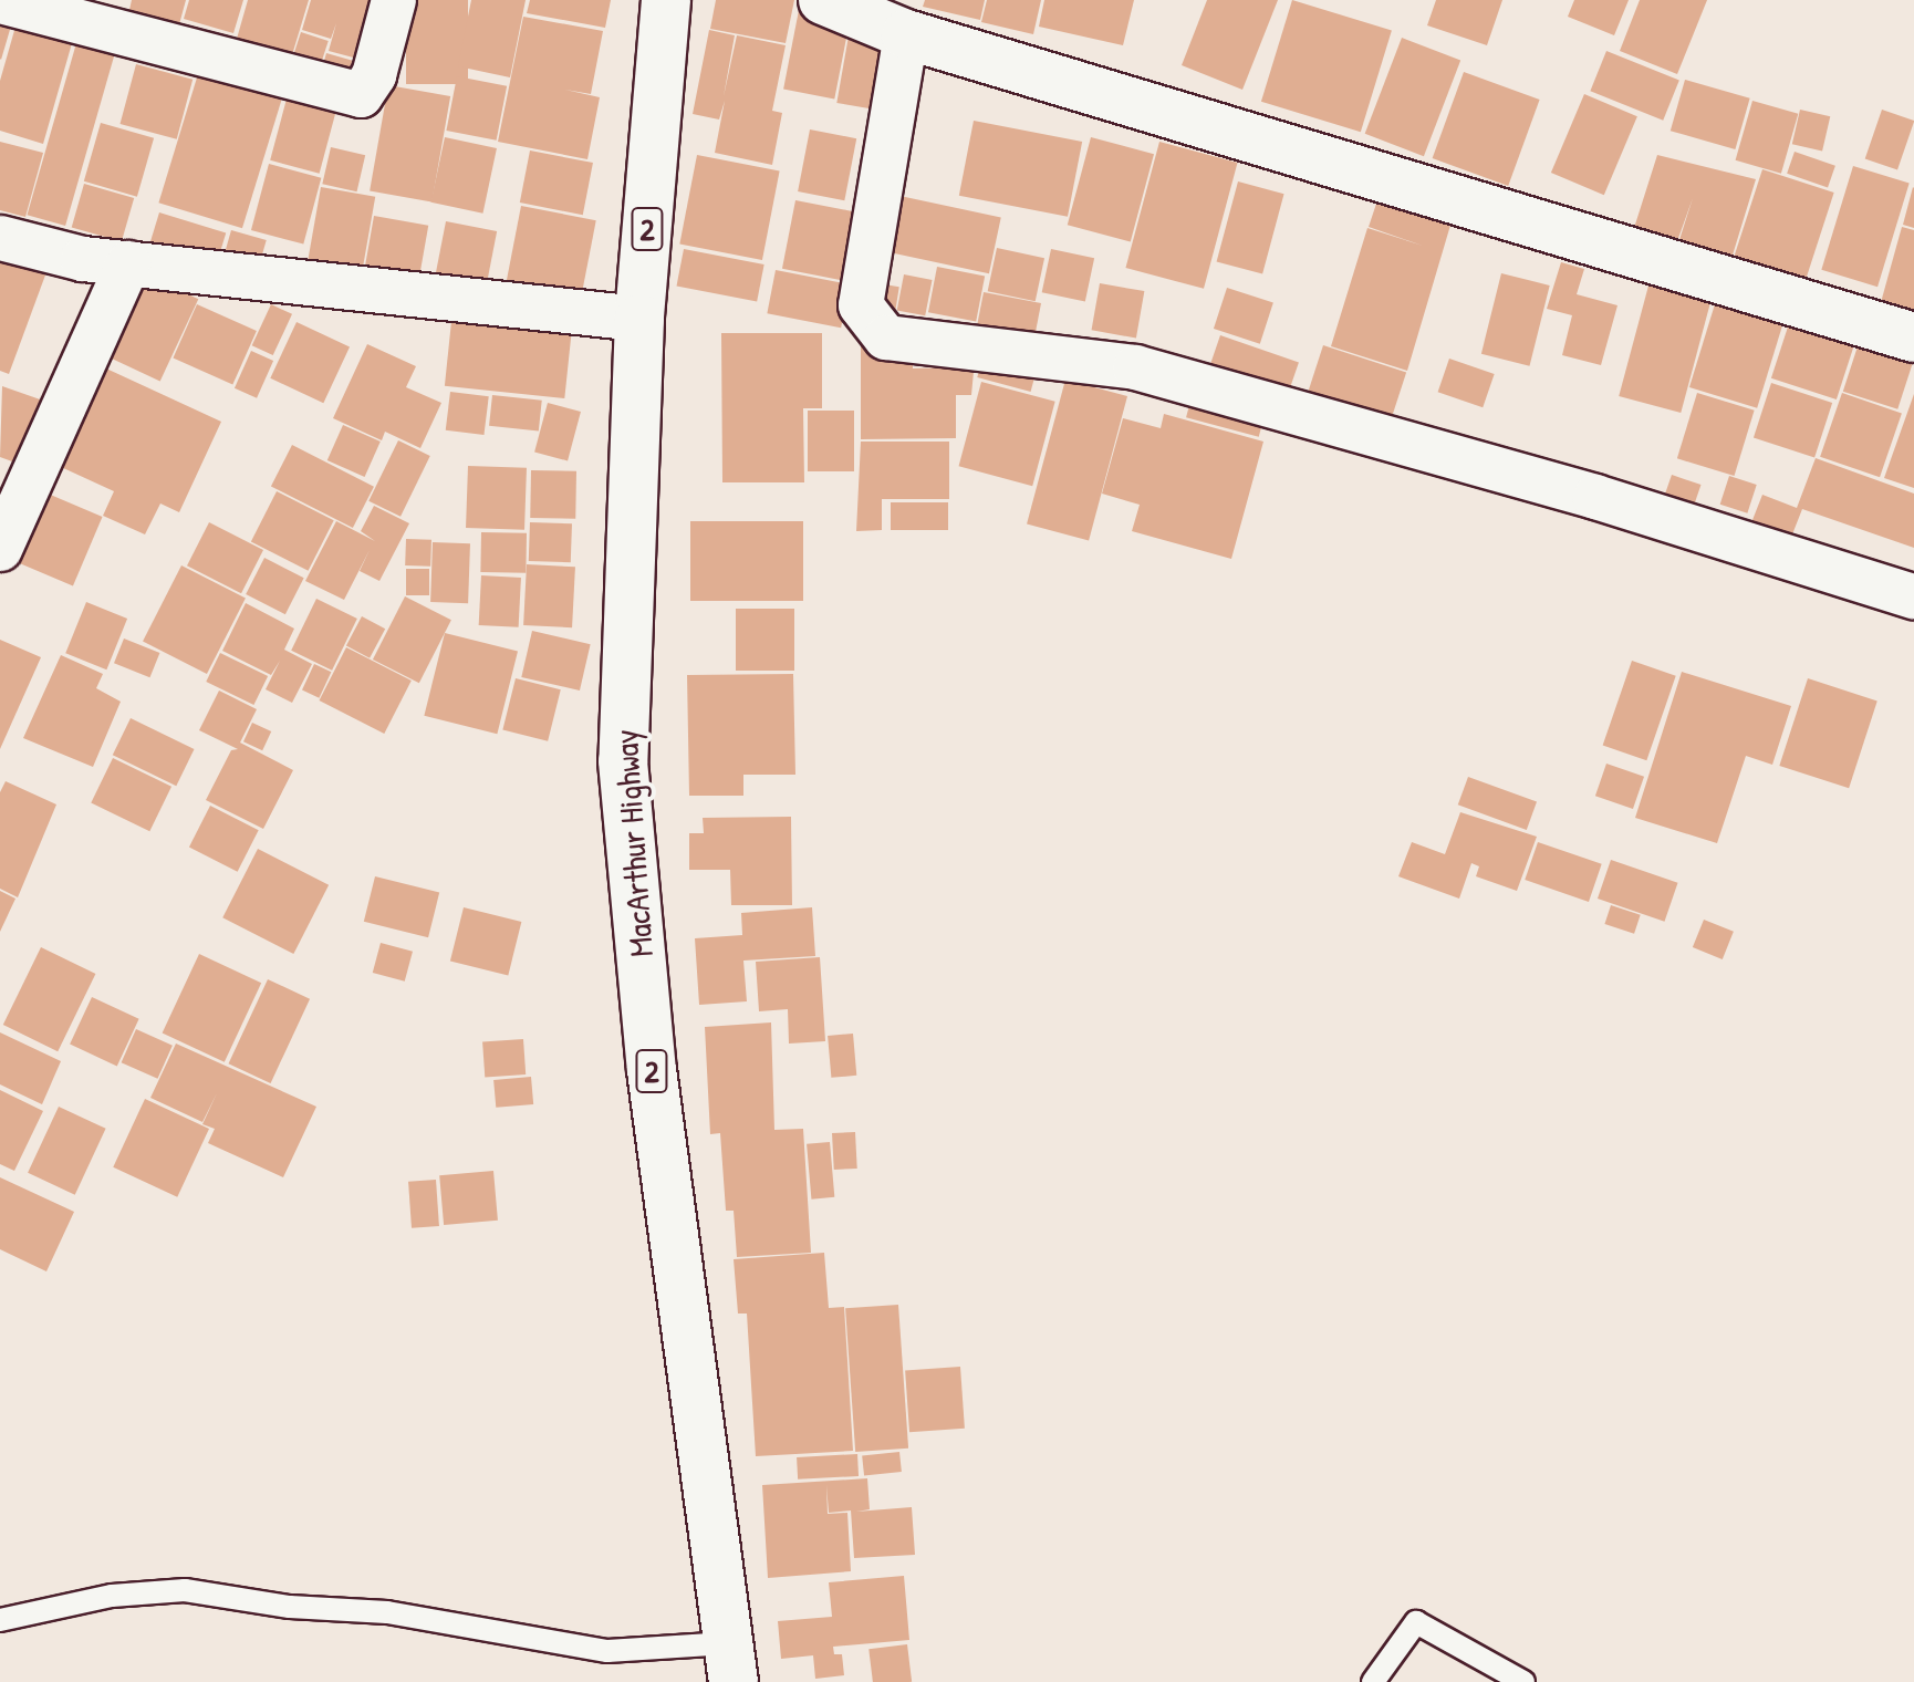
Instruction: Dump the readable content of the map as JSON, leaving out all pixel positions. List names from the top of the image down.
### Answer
{
  "streets": {
    "main road": ["2", "MacArthur Highway"]
  }
}
